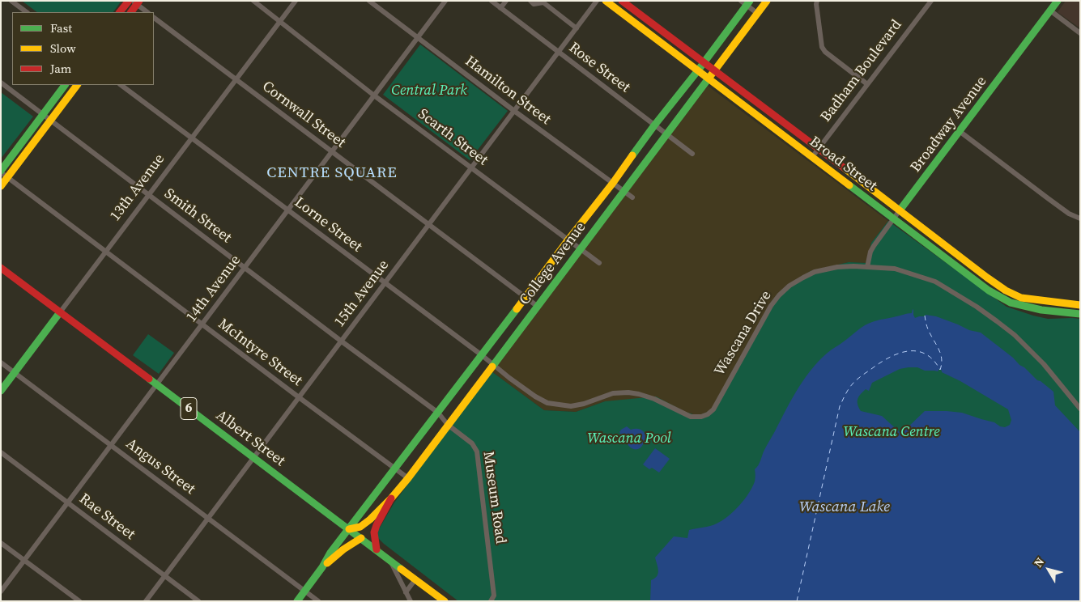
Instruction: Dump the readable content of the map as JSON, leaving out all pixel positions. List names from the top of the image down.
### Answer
{
  "streets": {
    "main road": [
      "Broadway Avenue",
      "Broad Street",
      "13th Avenue",
      "College Avenue",
      "6",
      "Albert Street"
    ],
    "street": [
      "Rose Street",
      "Badham Boulevard",
      "Hamilton Street",
      "Cornwall Street",
      "Scarth Street",
      "Smith Street",
      "Lorne Street",
      "14th Avenue",
      "15th Avenue",
      "Wascana Drive",
      "McIntyre Street",
      "Angus Street",
      "Museum Road",
      "Rae Street"
    ]
  },
  "crossings": [
    ["Rose Street", "College Avenue"],
    ["Rose Street", "15th Avenue"],
    ["Badham Boulevard", "Broad Street"],
    ["Hamilton Street", "College Avenue"],
    ["Hamilton Street", "14th Avenue"],
    ["Hamilton Street", "15th Avenue"],
    ["Cornwall Street", "13th Avenue"],
    ["Cornwall Street", "College Avenue"],
    ["Cornwall Street", "14th Avenue"],
    ["Cornwall Street", "15th Avenue"],
    ["Broadway Avenue", "Broad Street"],
    ["Broadway Avenue", "Wascana Drive"],
    ["Scarth Street", "13th Avenue"],
    ["Scarth Street", "College Avenue"],
    ["Scarth Street", "14th Avenue"],
    ["Scarth Street", "15th Avenue"],
    ["Broad Street", "College Avenue"],
    ["13th Avenue", "Smith Street"],
    ["13th Avenue", "Lorne Street"],
    ["13th Avenue", "McIntyre Street"],
    ["13th Avenue", "Albert Street"],
    ["13th Avenue", "Angus Street"],
    ["Smith Street", "College Avenue"],
    ["Smith Street", "14th Avenue"],
    ["Smith Street", "15th Avenue"],
    ["Smith Street", "Museum Road"],
    ["Lorne Street", "College Avenue"],
    ["Lorne Street", "14th Avenue"],
    ["Lorne Street", "15th Avenue"],
    ["Lorne Street", "Wascana Drive"],
    ["College Avenue", "Wascana Drive"],
    ["College Avenue", "McIntyre Street"],
    ["College Avenue", "Albert Street"],
    ["College Avenue", "Angus Street"],
    ["College Avenue", "Museum Road"],
    ["14th Avenue", "McIntyre Street"],
    ["14th Avenue", "Albert Street"],
    ["14th Avenue", "Angus Street"],
    ["14th Avenue", "Rae Street"],
    ["15th Avenue", "McIntyre Street"],
    ["15th Avenue", "Albert Street"],
    ["15th Avenue", "Angus Street"],
    ["15th Avenue", "Rae Street"]
  ],
  "districts": ["CENTRE SQUARE"],
  "water": ["Wascana Lake"],
  "parks": ["Central Park", "Wascana Centre", "Wascana Pool"],
  "legend": ["Fast", "Slow", "Jam"],
  "north": "top left"
}
